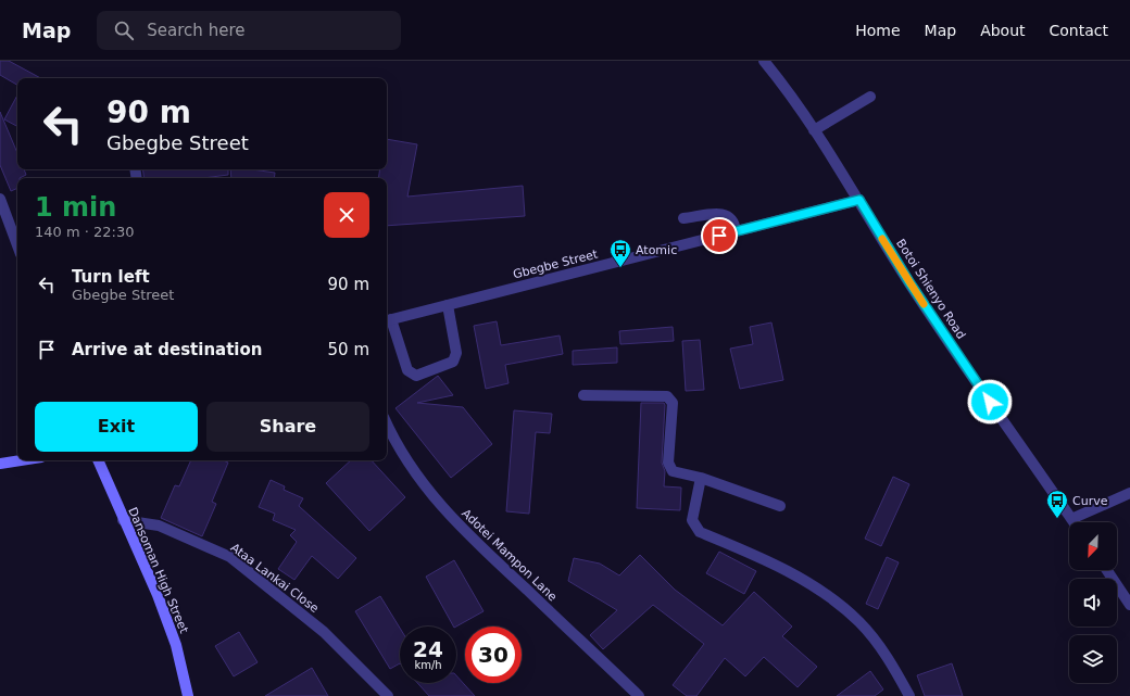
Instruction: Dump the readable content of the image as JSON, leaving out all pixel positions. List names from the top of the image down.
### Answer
{
  "streets": {
    "street": [
      "Gbegbe Street",
      "Botoi Shienyo Road",
      "Adotei Mampon Lane",
      "Dansoman High Street",
      "Ataa Lankai Close"
    ]
  },
  "crossings": [
    ["Gbegbe Street", "Botoi Shienyo Road"],
    ["Dansoman High Street", "Ataa Lankai Close"]
  ],
  "places": {
    "bus stop": ["Atomic", "Curve"]
  },
  "north": "bottom left",
  "page": {
    "header": "Map",
    "search": "Search here",
    "nav": [
      "Home",
      "Map",
      "About",
      "Contact"
    ],
    "turn": ["90 m", "Gbegbe Street"],
    "heading": ["1 min", "140 m · 22:30"],
    "list": [
      {
        "name": "Turn left",
        "note": "Gbegbe Street",
        "value": "90 m"
      },
      {
        "name": "Arrive at destination",
        "value": "50 m"
      }
    ],
    "buttons": ["Exit", "Share"],
    "speed": "24 km/h",
    "limit": "30"
  }
}
